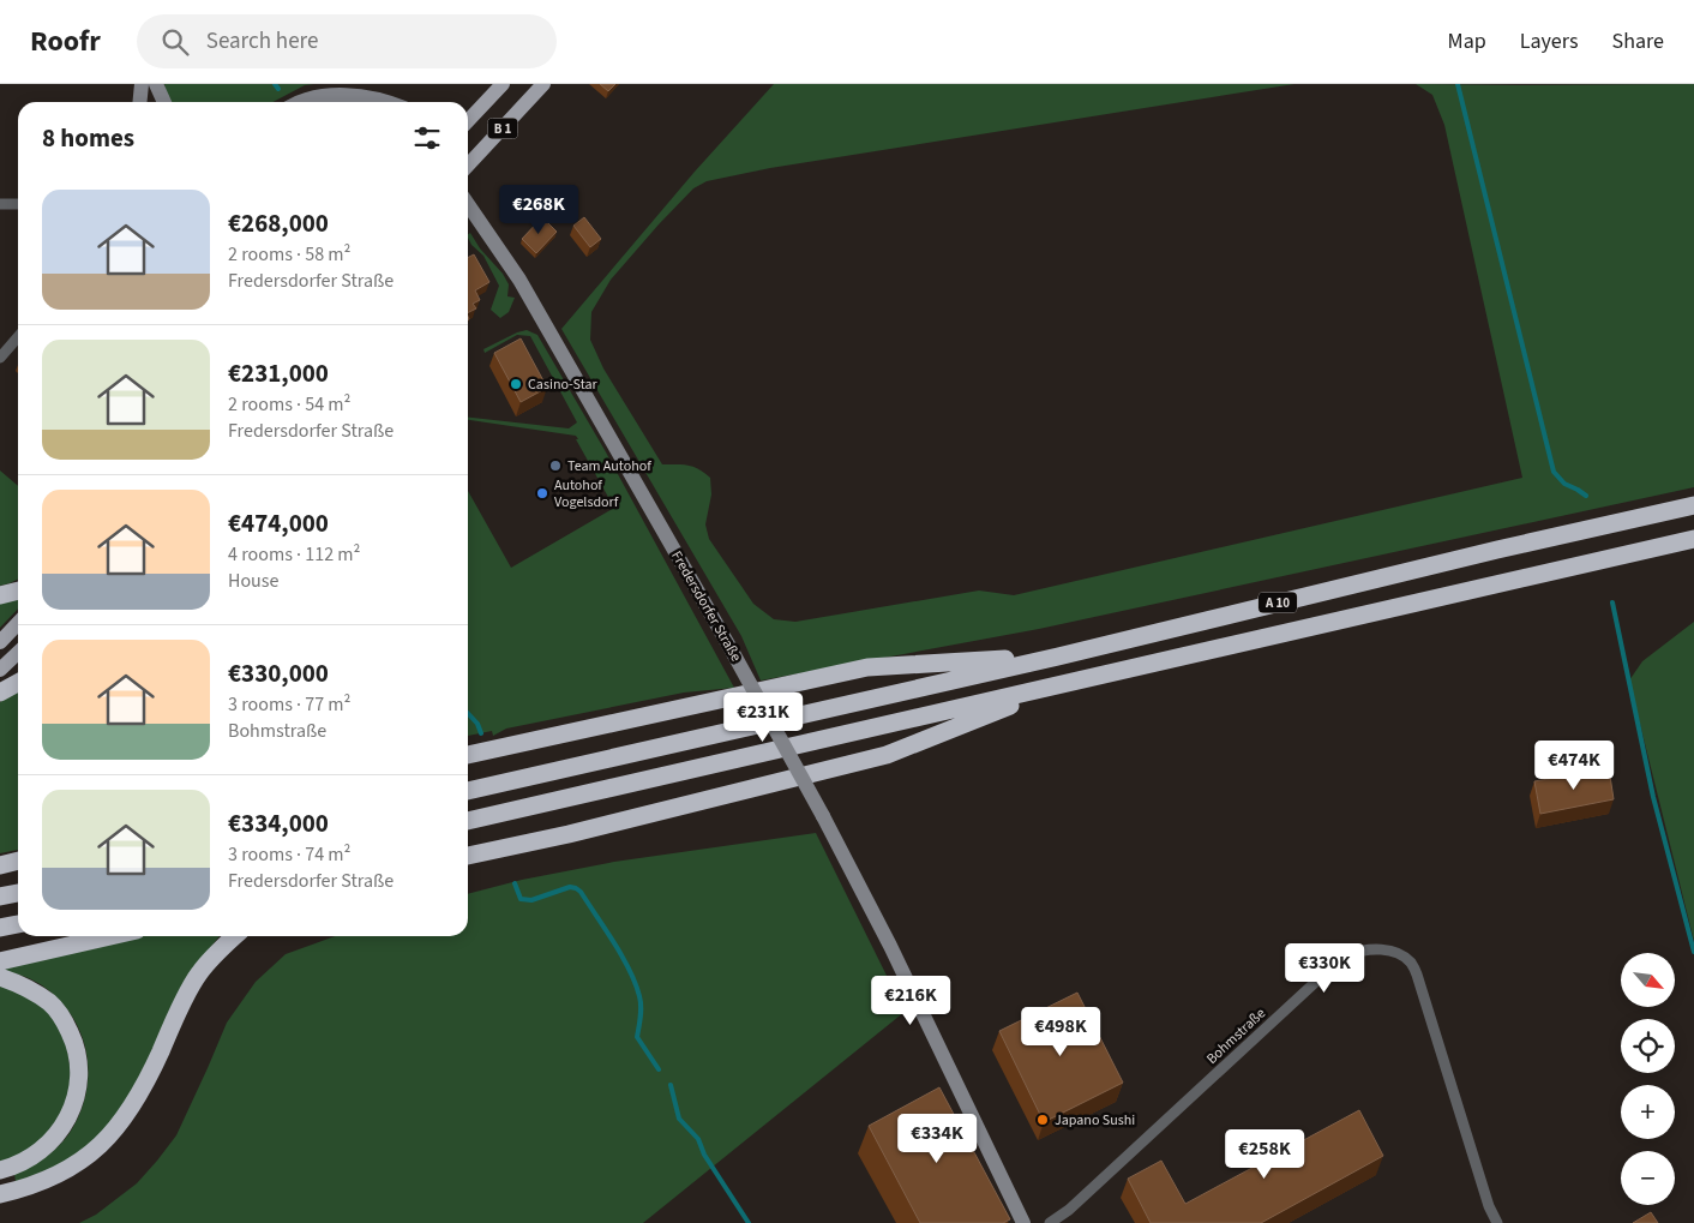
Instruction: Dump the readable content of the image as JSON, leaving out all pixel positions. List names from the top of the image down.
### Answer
{
  "streets": {
    "highway": ["A 10"],
    "main road": ["B 1"],
    "street": ["Fredersdorfer Straße", "Bohmstraße"]
  },
  "places": [
    "Casino-Star",
    "Team Autohof",
    "Autohof Vogelsdorf",
    "Japano Sushi"
  ],
  "north": "bottom right",
  "page": {
    "header": "Roofr",
    "search": "Search here",
    "nav": ["Map", "Layers", "Share"],
    "heading": "8 homes",
    "list": [
      {
        "name": "€268,000",
        "note": "2 rooms · 58 m² · Fredersdorfer Straße"
      },
      {
        "name": "€231,000",
        "note": "2 rooms · 54 m² · Fredersdorfer Straße"
      },
      {
        "name": "€474,000",
        "note": "4 rooms · 112 m² · House"
      },
      {
        "name": "€330,000",
        "note": "3 rooms · 77 m² · Bohmstraße"
      },
      {
        "name": "€334,000",
        "note": "3 rooms · 74 m² · Fredersdorfer Straße"
      }
    ],
    "price": [
      "€268K",
      "€231K",
      "€474K",
      "€330K",
      "€216K",
      "€498K",
      "€334K",
      "€258K"
    ],
    "map_buttons": ["+", "−"]
  }
}
